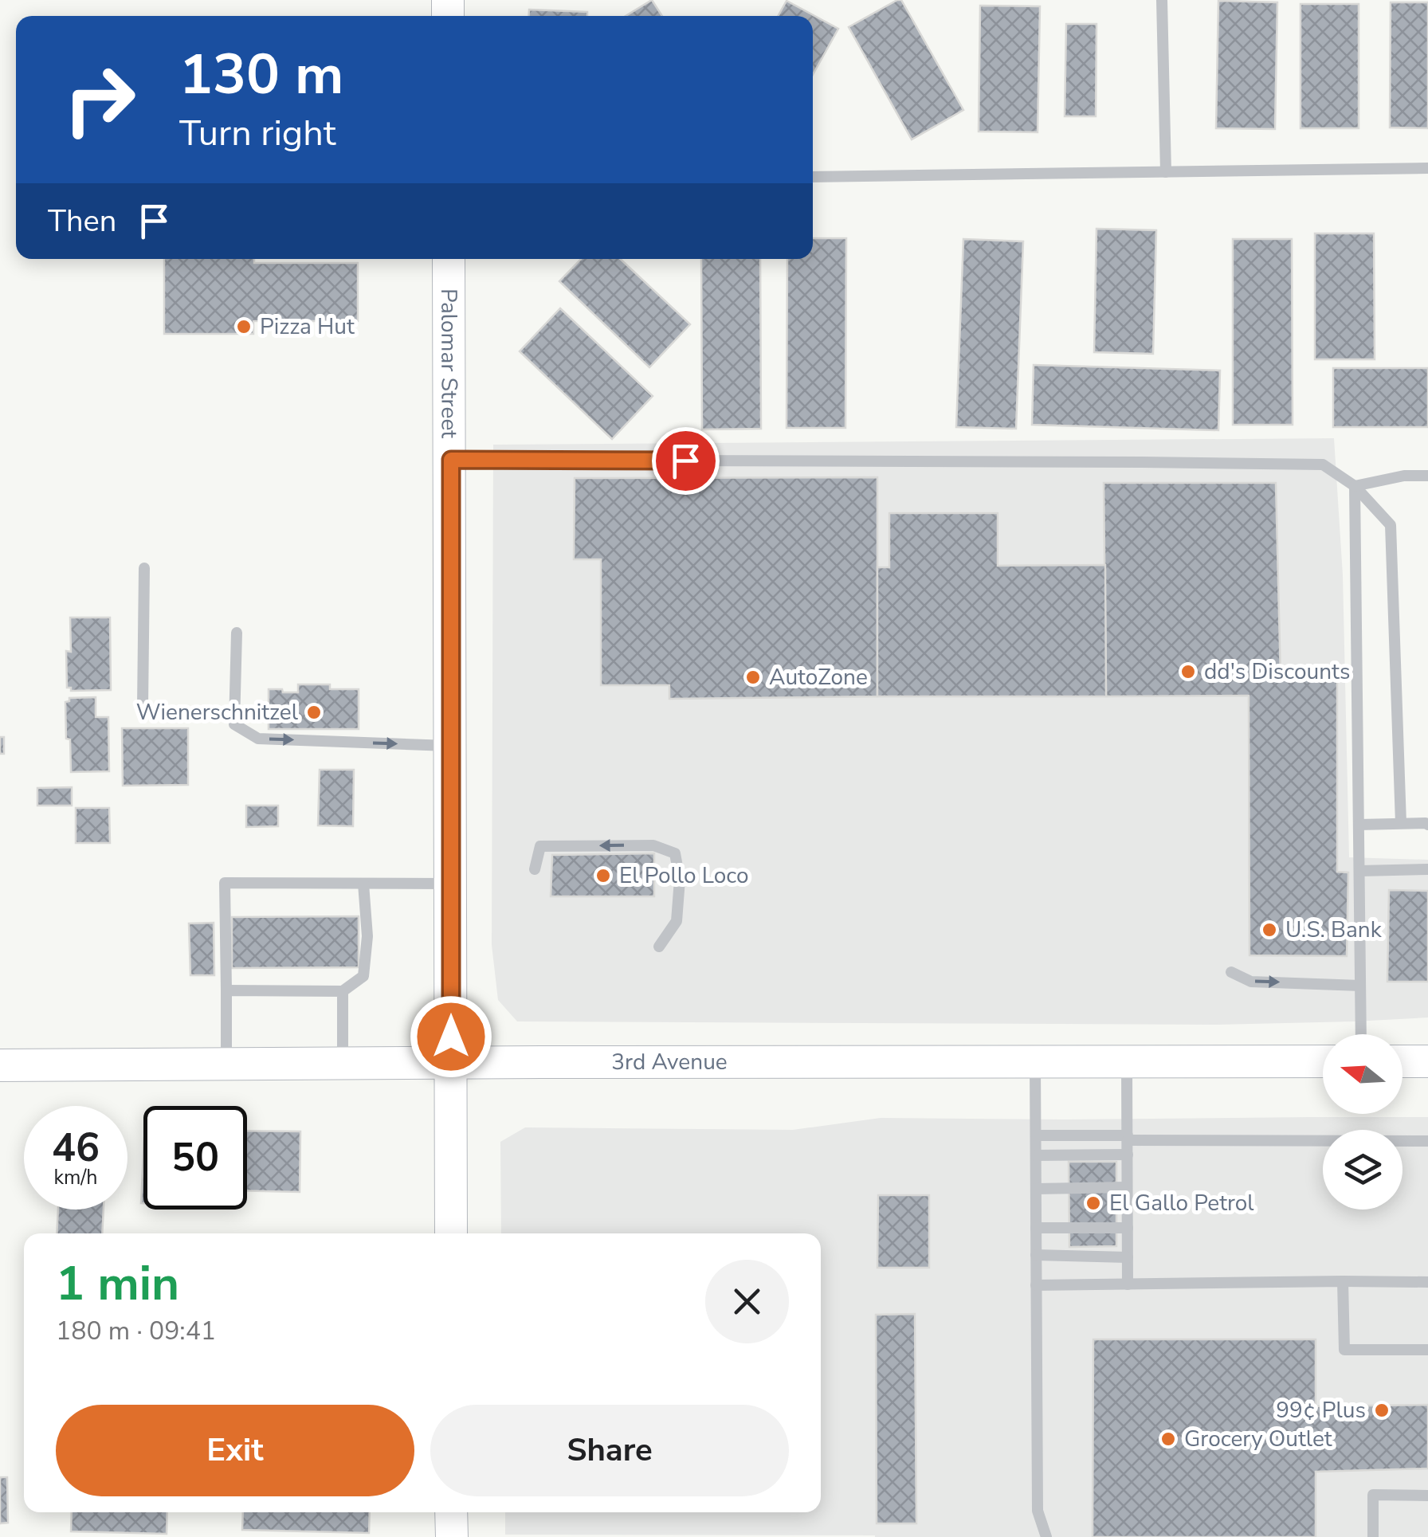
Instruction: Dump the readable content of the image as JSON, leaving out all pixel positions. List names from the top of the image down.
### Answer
{
  "streets": {
    "main road": ["Palomar Street", "3rd Avenue"]
  },
  "crossings": [
    ["Palomar Street", "3rd Avenue"]
  ],
  "places": [
    "Pizza Hut",
    "dd's Discounts",
    "AutoZone",
    "Wienerschnitzel",
    "El Pollo Loco",
    "U.S. Bank",
    "El Gallo Petrol",
    "99¢ Plus",
    "Grocery Outlet"
  ],
  "north": "left",
  "page": {
    "turn": ["130 m", "Turn right"],
    "then": "Then",
    "speed": "46 km/h",
    "limit": "50",
    "heading": ["1 min", "180 m · 09:41"],
    "buttons": ["Exit", "Share"]
  }
}
